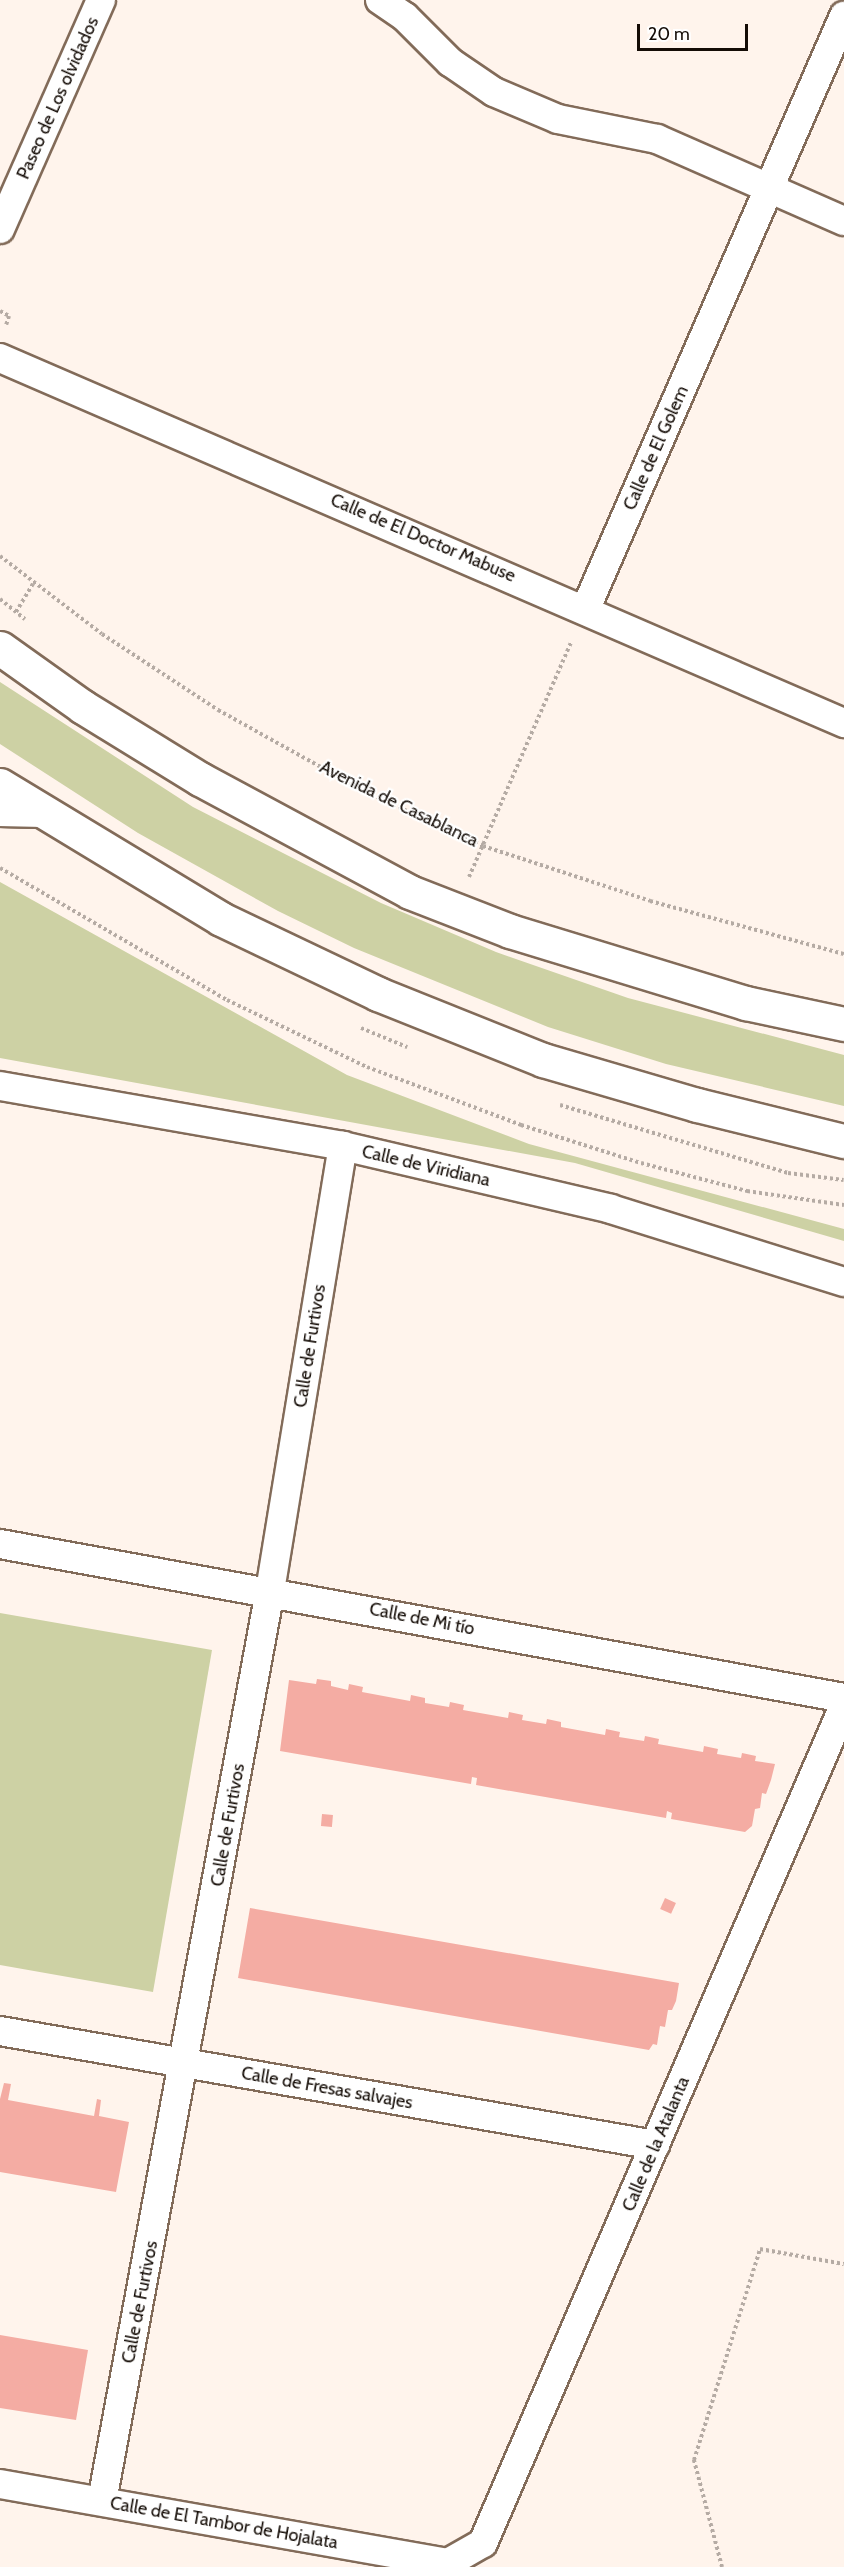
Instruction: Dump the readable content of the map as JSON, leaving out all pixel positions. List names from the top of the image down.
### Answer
{
  "streets": {
    "street": [
      "Paseo de Los olvidados",
      "Calle de El Golem",
      "Calle de El Doctor Mabuse",
      "Calle de Viridiana",
      "Calle de Furtivos",
      "Calle de Mi tío",
      "Calle de Fresas salvajes",
      "Calle de la Atalanta",
      "Calle de El Tambor de Hojalata"
    ],
    "path": ["Avenida de Casablanca"]
  },
  "crossings": [
    ["Calle de El Golem", "Calle de El Doctor Mabuse"],
    ["Calle de Viridiana", "Calle de Furtivos"],
    ["Calle de Furtivos", "Calle de Mi tío"],
    ["Calle de Furtivos", "Calle de Fresas salvajes"],
    ["Calle de Furtivos", "Calle de El Tambor de Hojalata"],
    ["Calle de Fresas salvajes", "Calle de la Atalanta"],
    ["Calle de la Atalanta", "Calle de El Tambor de Hojalata"]
  ],
  "scale_bar": "20 m"
}
